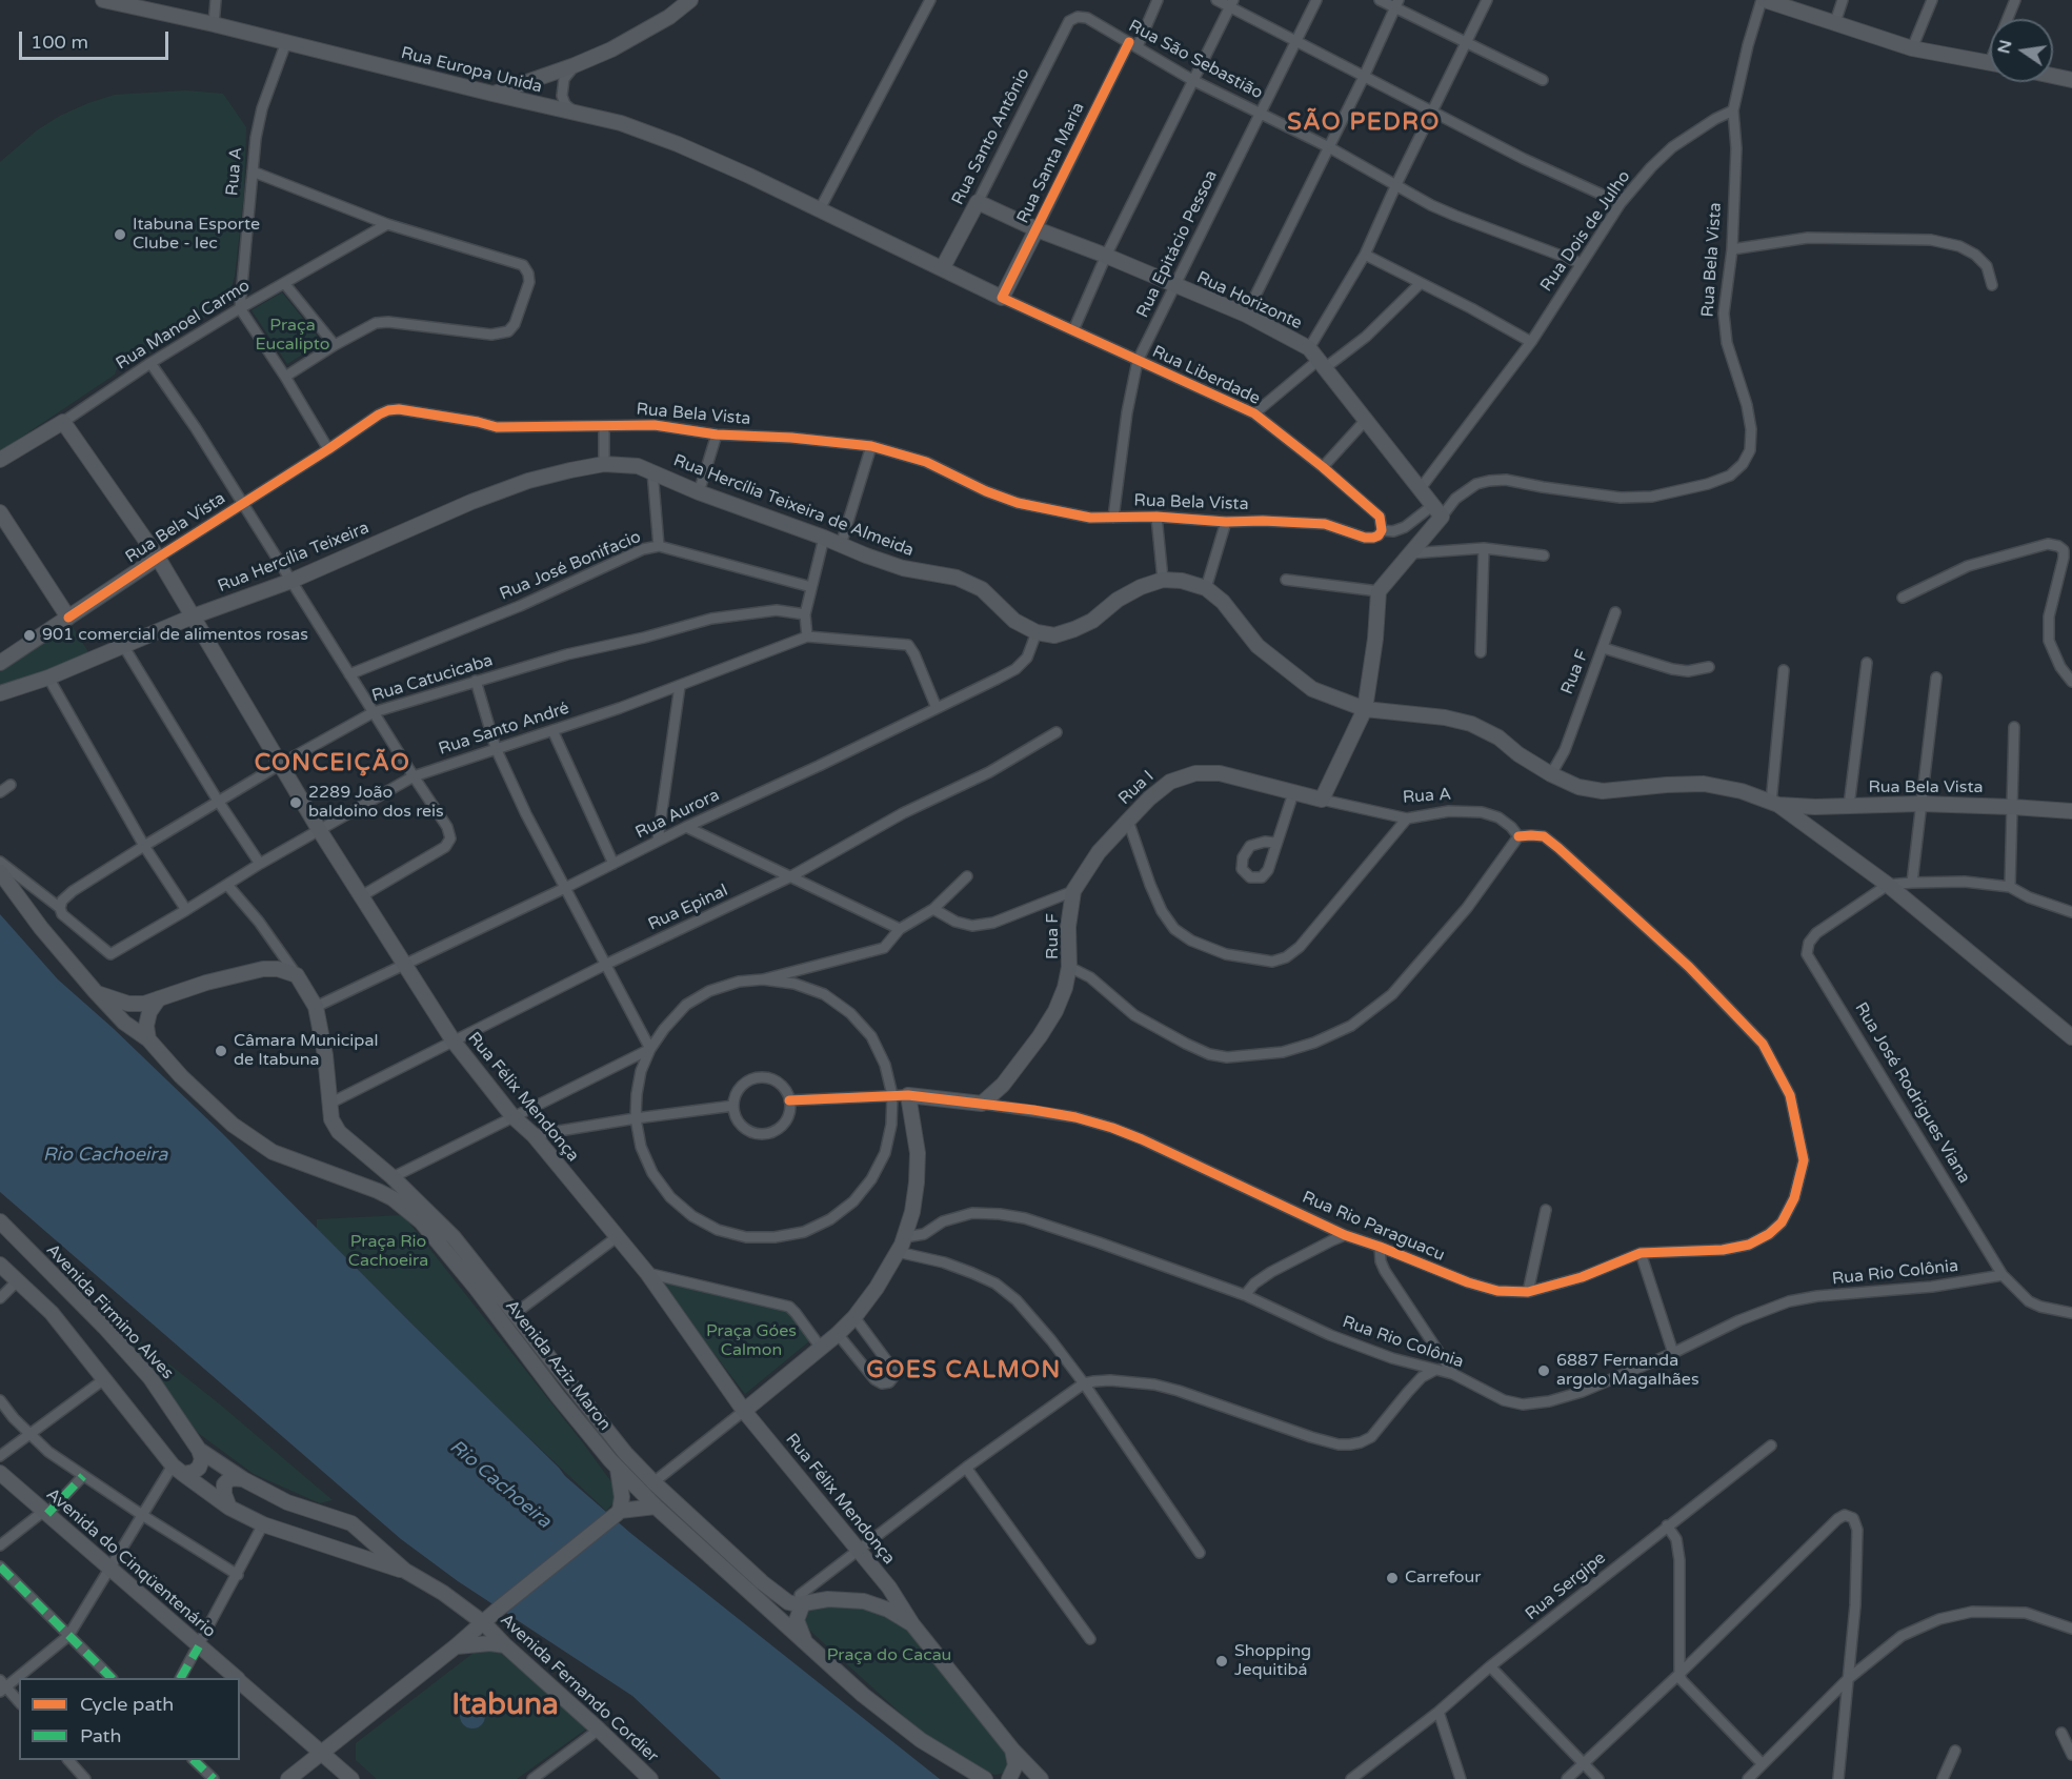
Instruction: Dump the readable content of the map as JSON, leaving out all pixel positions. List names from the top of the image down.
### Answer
{
  "streets": {
    "main road": [
      "Rua Europa Unida",
      "Rua Santo Antônio",
      "Rua Santa Maria",
      "Rua A",
      "Rua Bela Vista",
      "Rua Horizonte",
      "Rua Manoel Carmo",
      "Rua Liberdade",
      "Rua Hercília Teixeira de Almeida",
      "Rua Hercília Teixeira",
      "Rua F",
      "Rua I",
      "Rua Félix Mendonça",
      "Rua Rio Paraguacu",
      "Avenida Firmino Alves",
      "Avenida Aziz Maron",
      "Avenida do Cinqüentenário",
      "Avenida Fernando Cordier"
    ],
    "street": [
      "Rua São Sebastião",
      "Rua Dois de Julho",
      "Rua Epitácio Pessoa",
      "Rua José Bonifacio",
      "Rua Catucicaba",
      "Rua Santo André",
      "Rua Aurora",
      "Rua Epinal",
      "Rua José Rodrigues Viana",
      "Rua Rio Colônia",
      "Rua Sergipe"
    ]
  },
  "crossings": [
    ["Rua São Sebastião", "Rua Santo Antônio"],
    ["Rua São Sebastião", "Rua Santa Maria"],
    ["Rua São Sebastião", "Rua Dois de Julho"],
    ["Rua São Sebastião", "Rua Epitácio Pessoa"],
    ["Rua Europa Unida", "Rua A"],
    ["Rua Europa Unida", "Rua Liberdade"],
    ["Rua Santo Antônio", "Rua Horizonte"],
    ["Rua Santo Antônio", "Rua Liberdade"],
    ["Rua Santa Maria", "Rua Horizonte"],
    ["Rua Santa Maria", "Rua Liberdade"],
    ["Rua A", "Rua Manoel Carmo"],
    ["Rua A", "Rua F"],
    ["Rua A", "Rua I"],
    ["Rua A", "Rua Rio Paraguacu"],
    ["Rua Dois de Julho", "Rua Bela Vista"],
    ["Rua Dois de Julho", "Rua Horizonte"],
    ["Rua Epitácio Pessoa", "Rua Bela Vista"],
    ["Rua Epitácio Pessoa", "Rua Horizonte"],
    ["Rua Epitácio Pessoa", "Rua Liberdade"],
    ["Rua Bela Vista", "Rua Horizonte"],
    ["Rua Bela Vista", "Rua Liberdade"],
    ["Rua Bela Vista", "Rua Félix Mendonça"],
    ["Rua Manoel Carmo", "Rua Félix Mendonça"],
    ["Rua Hercília Teixeira de Almeida", "Rua Hercília Teixeira"],
    ["Rua Hercília Teixeira de Almeida", "Rua Aurora"],
    ["Rua Hercília Teixeira", "Rua Félix Mendonça"],
    ["Rua F", "Rua I"],
    ["Rua F", "Rua Rio Paraguacu"],
    ["Rua Catucicaba", "Rua Santo André"],
    ["Rua Catucicaba", "Rua Félix Mendonça"],
    ["Rua Santo André", "Rua Aurora"],
    ["Rua Santo André", "Rua Félix Mendonça"],
    ["Rua Aurora", "Rua Félix Mendonça"],
    ["Rua Aurora", "Avenida Aziz Maron"],
    ["Rua Epinal", "Rua Félix Mendonça"],
    ["Rua Epinal", "Avenida Aziz Maron"],
    ["Rua José Rodrigues Viana", "Rua Rio Colônia"],
    ["Rua Félix Mendonça", "Avenida Aziz Maron"],
    ["Avenida Firmino Alves", "Avenida Fernando Cordier"]
  ],
  "districts": [
    "SÃO PEDRO",
    "CONCEIÇÃO",
    "GOES CALMON",
    "Itabuna"
  ],
  "water": ["Rio Cachoeira"],
  "parks": [
    "Praça Eucalipto",
    "Praça Rio Cachoeira",
    "Praça Góes Calmon",
    "Praça do Cacau"
  ],
  "places": [
    "Itabuna Esporte Clube - Iec",
    "901 comercial de alimentos rosas",
    "2289 João baldoino dos reis",
    "Câmara Municipal de Itabuna",
    "6887 Fernanda argolo Magalhães",
    "Carrefour",
    "Shopping Jequitibá"
  ],
  "legend": ["Cycle path", "Path"],
  "scale_bar": "100 m",
  "north": "left"
}
